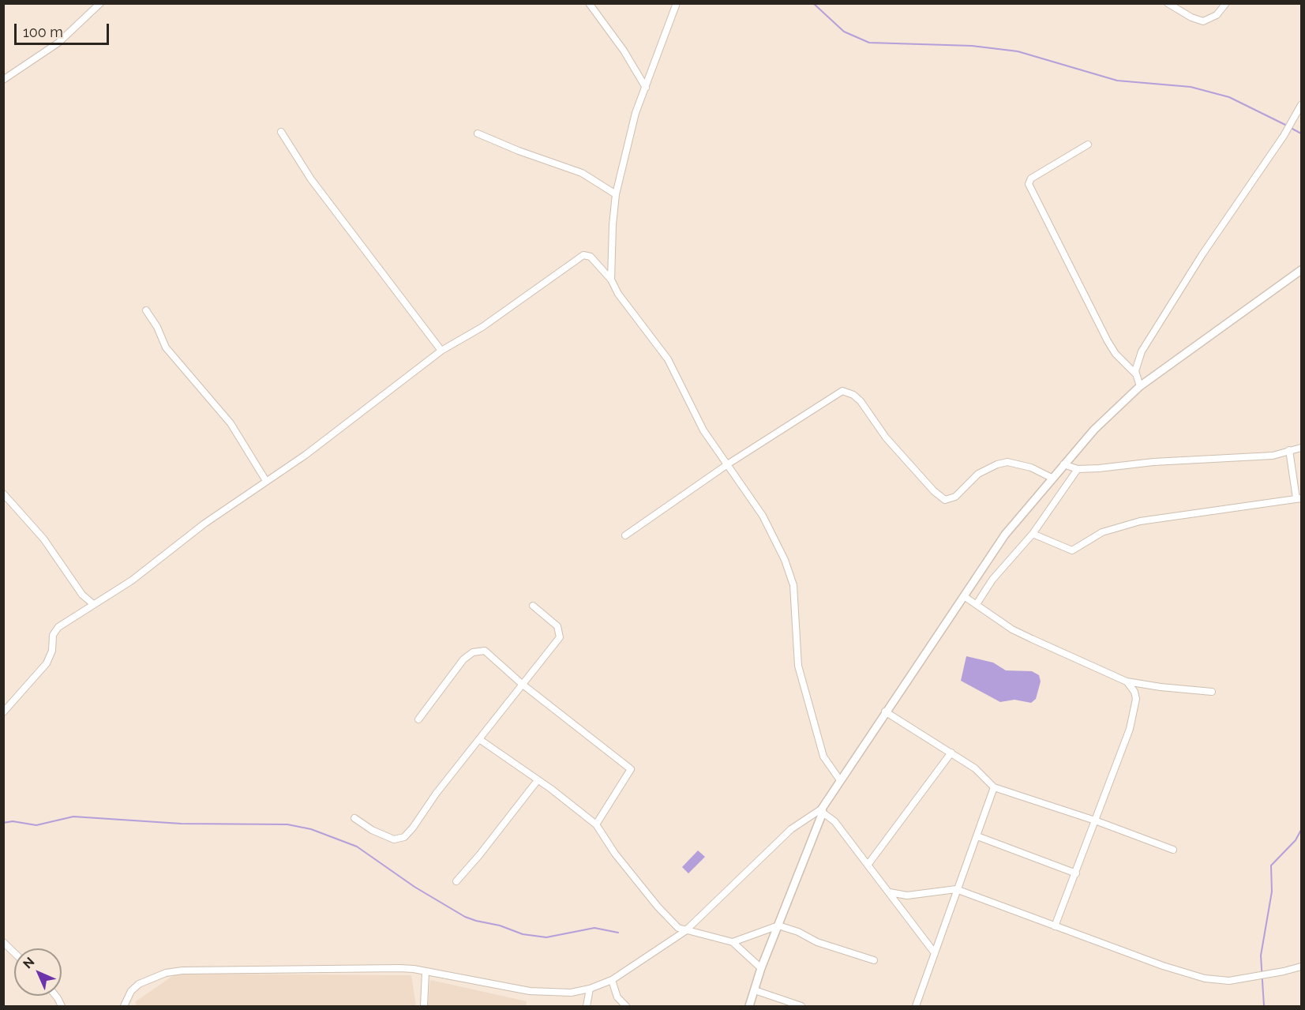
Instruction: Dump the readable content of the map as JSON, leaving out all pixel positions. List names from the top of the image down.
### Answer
{
  "scale_bar": "100 m",
  "north": "top left"
}
